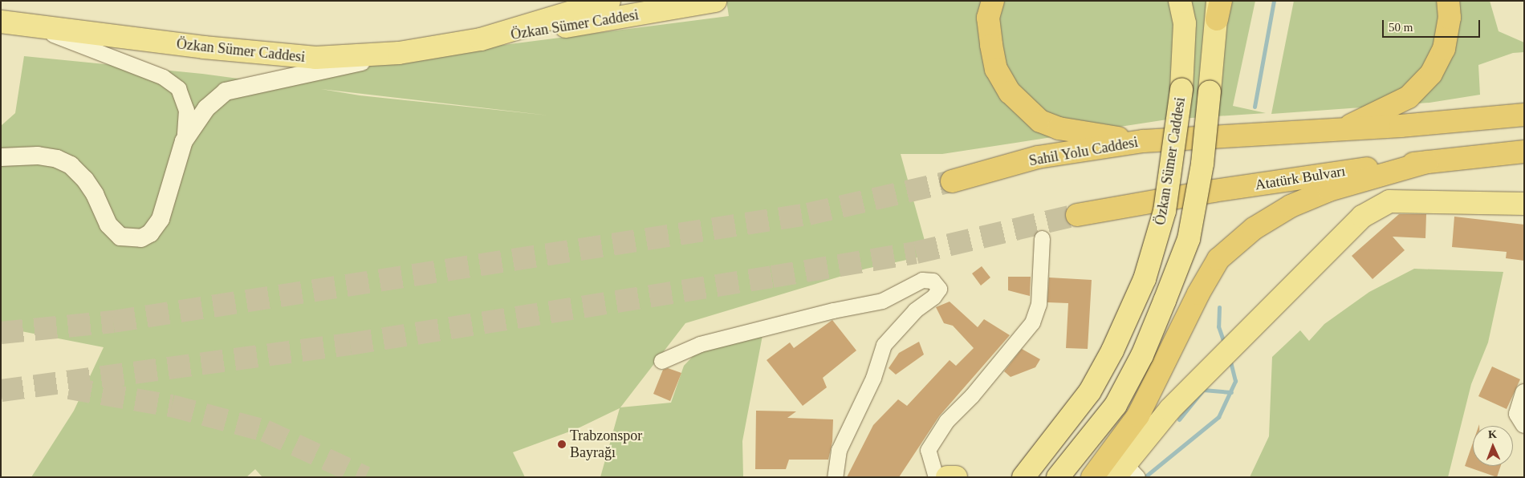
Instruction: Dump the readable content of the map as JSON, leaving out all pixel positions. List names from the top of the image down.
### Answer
{
  "streets": {
    "highway": ["Sahil Yolu Caddesi", "Atatürk Bulvarı"],
    "main road": ["Özkan Sümer Caddesi"]
  },
  "places": ["Trabzonspor Bayrağı"],
  "scale_bar": "50 m",
  "north": "top"
}
